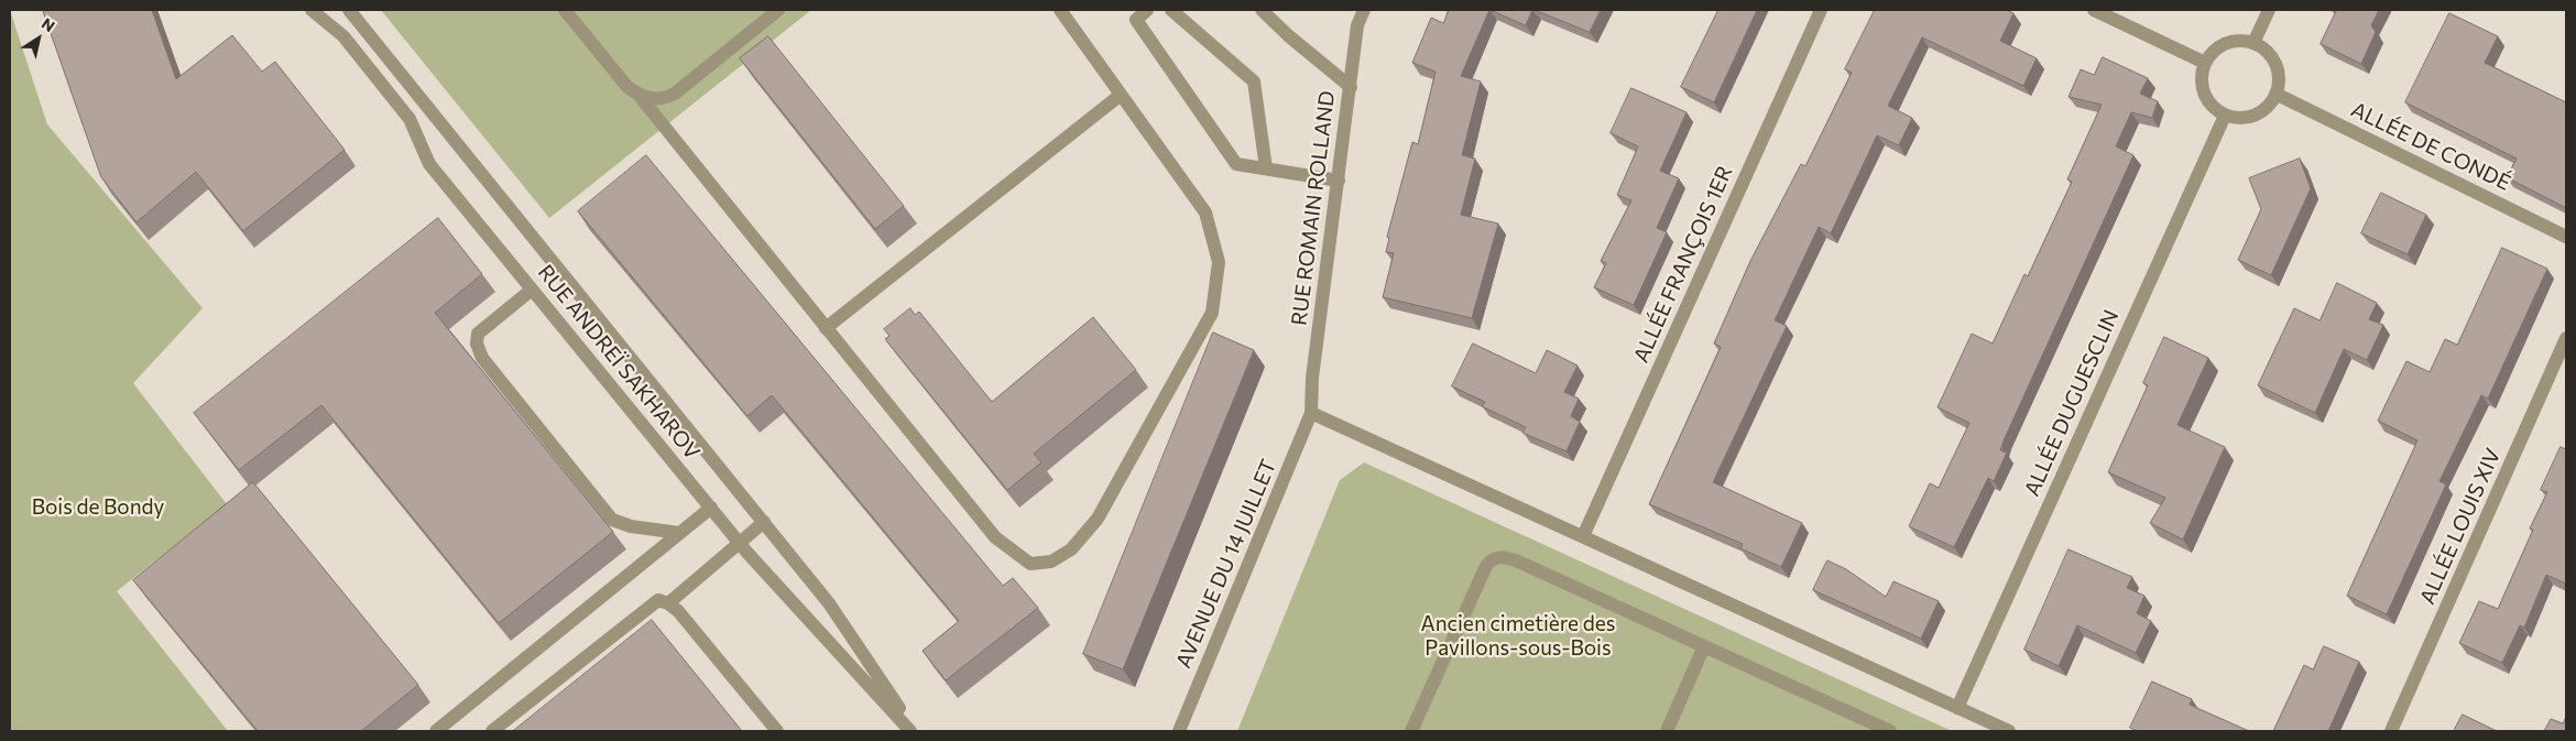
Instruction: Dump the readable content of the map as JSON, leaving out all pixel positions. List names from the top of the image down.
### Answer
{
  "streets": {
    "street": [
      "ALLÉE DE CONDÉ",
      "RUE ROMAIN ROLLAND",
      "ALLÉE FRANÇOIS 1ER",
      "RUE ANDREÏ SAKHAROV",
      "ALLÉE DUGUESCLIN",
      "ALLÉE LOUIS XIV",
      "AVENUE DU 14 JUILLET"
    ]
  },
  "crossings": [
    ["ALLÉE DE CONDÉ", "ALLÉE DUGUESCLIN"],
    ["RUE ROMAIN ROLLAND", "AVENUE DU 14 JUILLET"]
  ],
  "parks": ["Bois de Bondy", "Ancien cimetière des Pavillons-sous-Bois"],
  "north": "top right"
}
